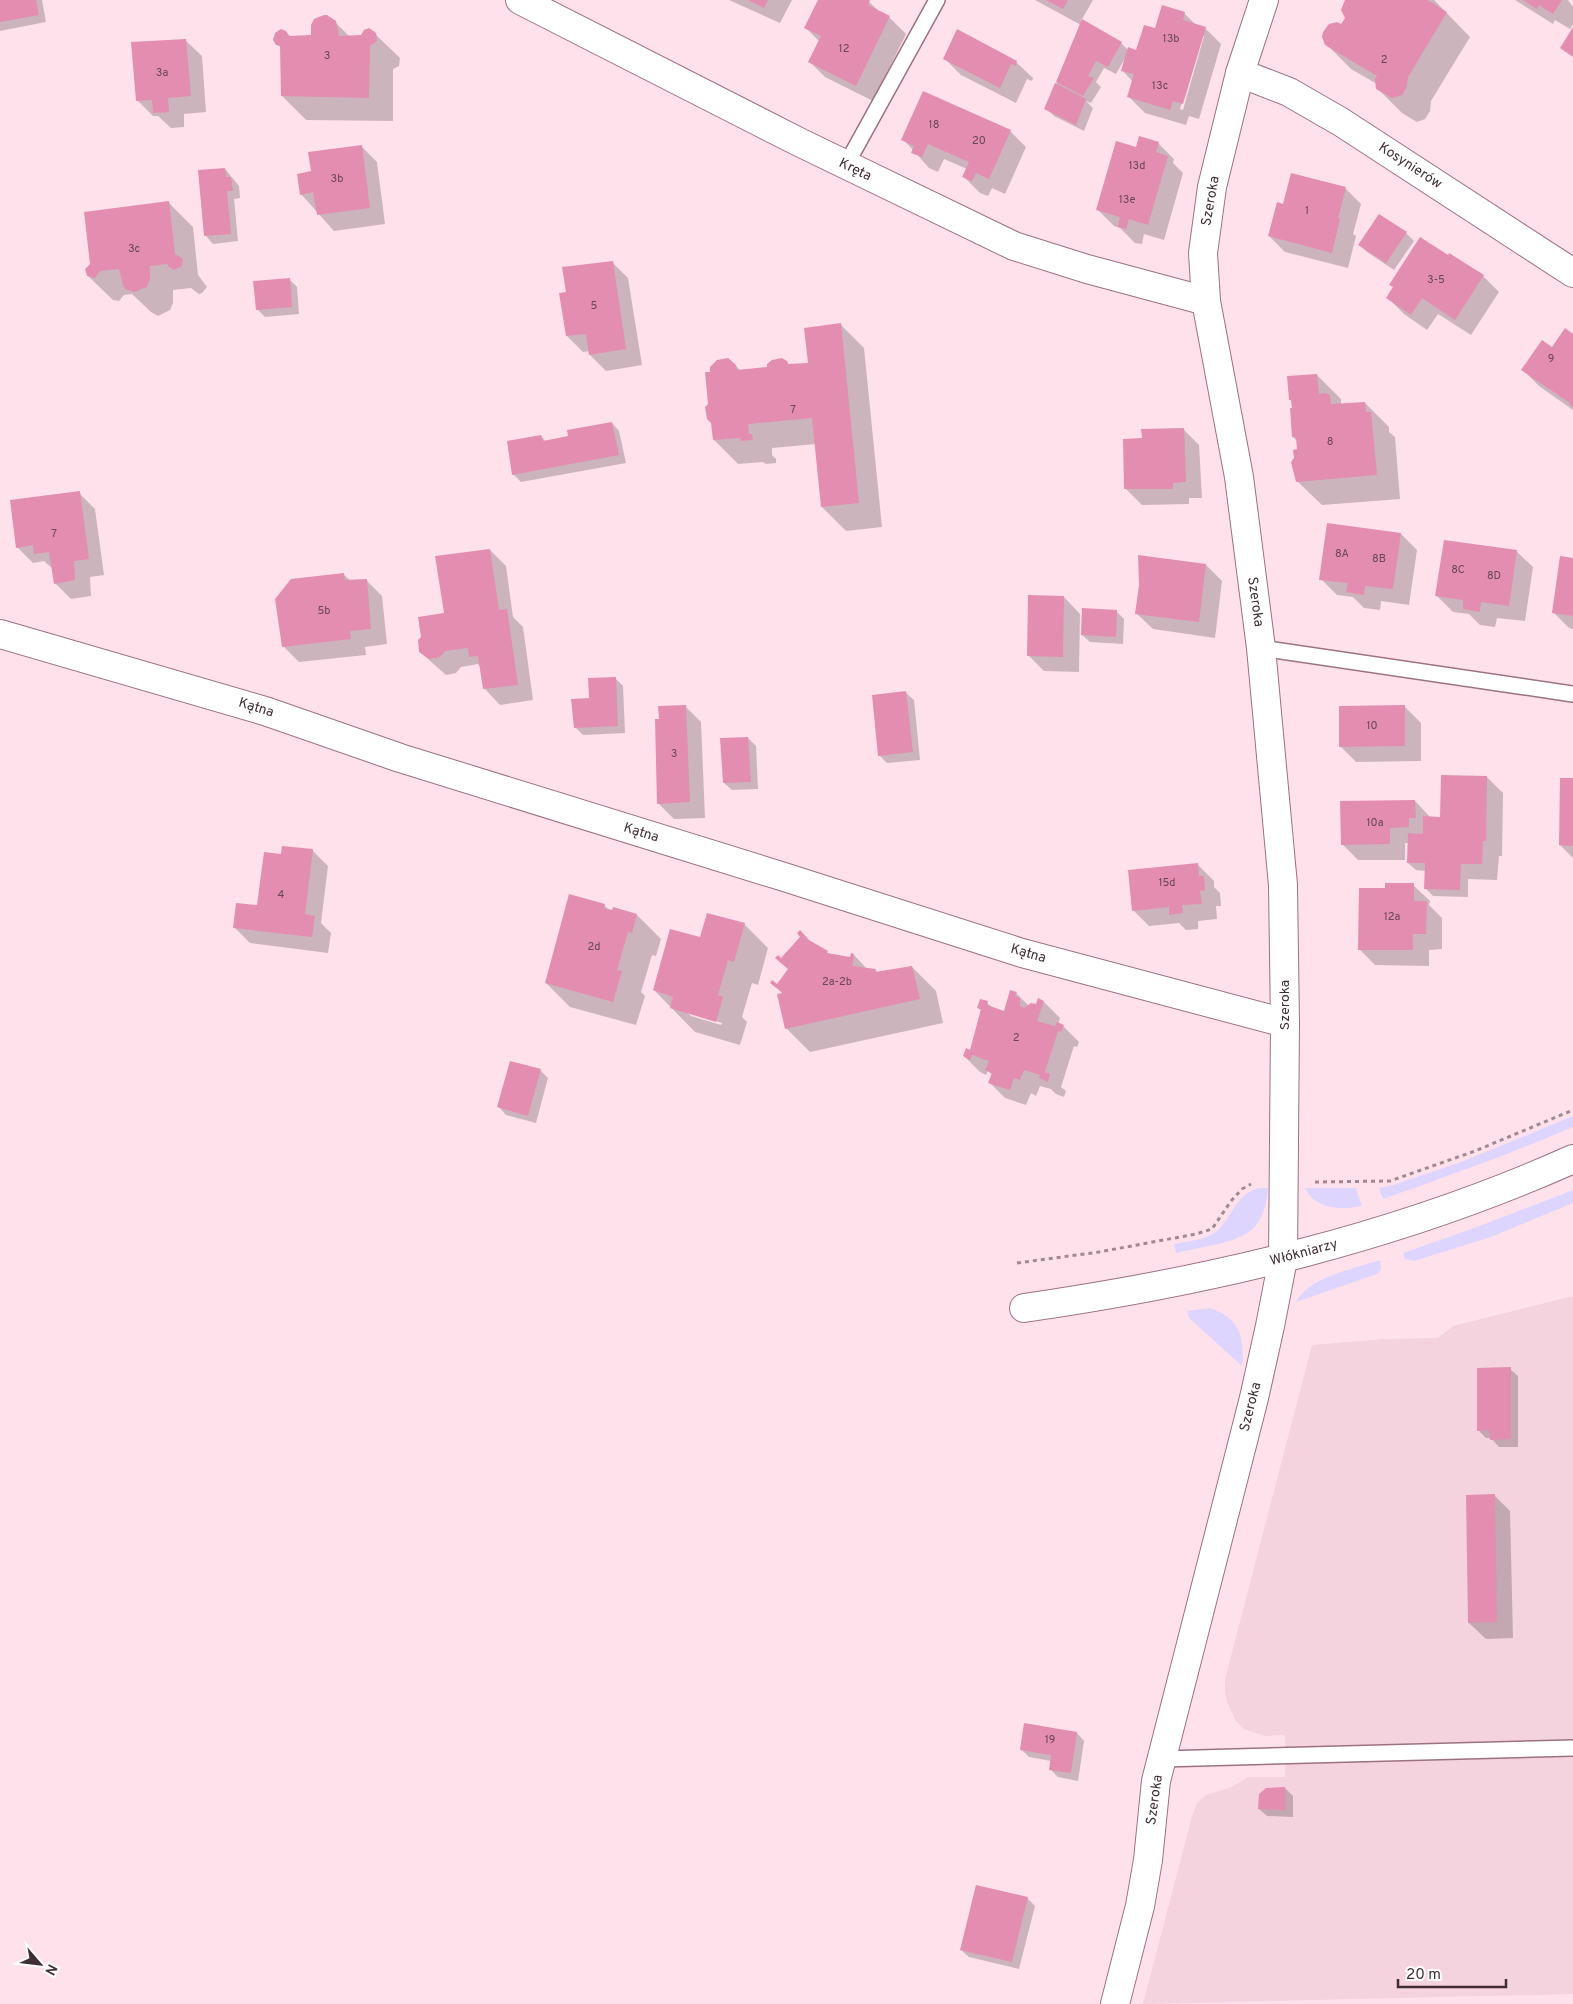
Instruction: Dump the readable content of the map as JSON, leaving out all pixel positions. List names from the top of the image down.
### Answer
{
  "streets": {
    "street": [
      "Kosynierów",
      "Kręta",
      "Szeroka",
      "Kątna",
      "Włókniarzy"
    ]
  },
  "crossings": [
    ["Kosynierów", "Szeroka"],
    ["Kręta", "Szeroka"],
    ["Szeroka", "Kątna"],
    ["Szeroka", "Włókniarzy"]
  ],
  "house_numbers": [
    "13b",
    "12",
    "3",
    "2",
    "3a",
    "13c",
    "18",
    "20",
    "13d",
    "3b",
    "13e",
    "1",
    "3c",
    "3-5",
    "5",
    "9",
    "7",
    "8",
    "7",
    "8A",
    "8B",
    "8C",
    "8D",
    "5b",
    "10",
    "3",
    "10a",
    "15d",
    "4",
    "12a",
    "2d",
    "2a-2b",
    "2",
    "19"
  ],
  "scale_bar": "20 m",
  "north": "bottom right"
}
